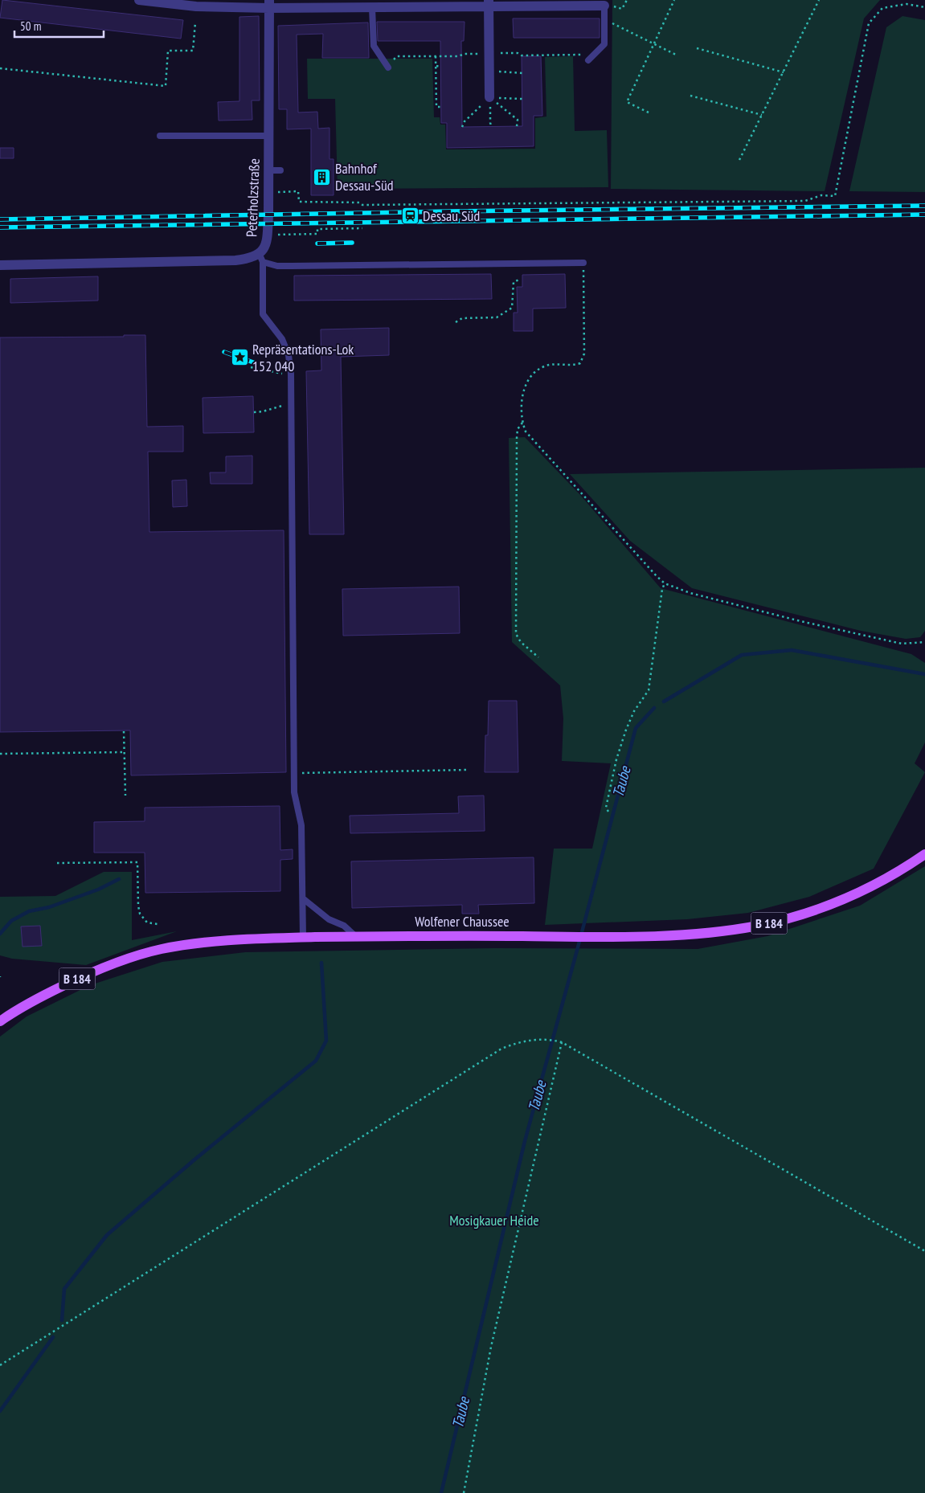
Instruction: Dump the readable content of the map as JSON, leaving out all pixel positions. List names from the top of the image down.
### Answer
{
  "streets": {
    "main road": ["Wolfener Chaussee", "B 184"],
    "street": ["Peterholzstraße"]
  },
  "water": ["Taube"],
  "parks": ["Mosigkauer Heide"],
  "places": {
    "building": ["Bahnhof Dessau-Süd"],
    "station": ["Dessau Süd"],
    "place": ["Repräsentations-Lok 152 040"]
  },
  "scale_bar": "50 m"
}
